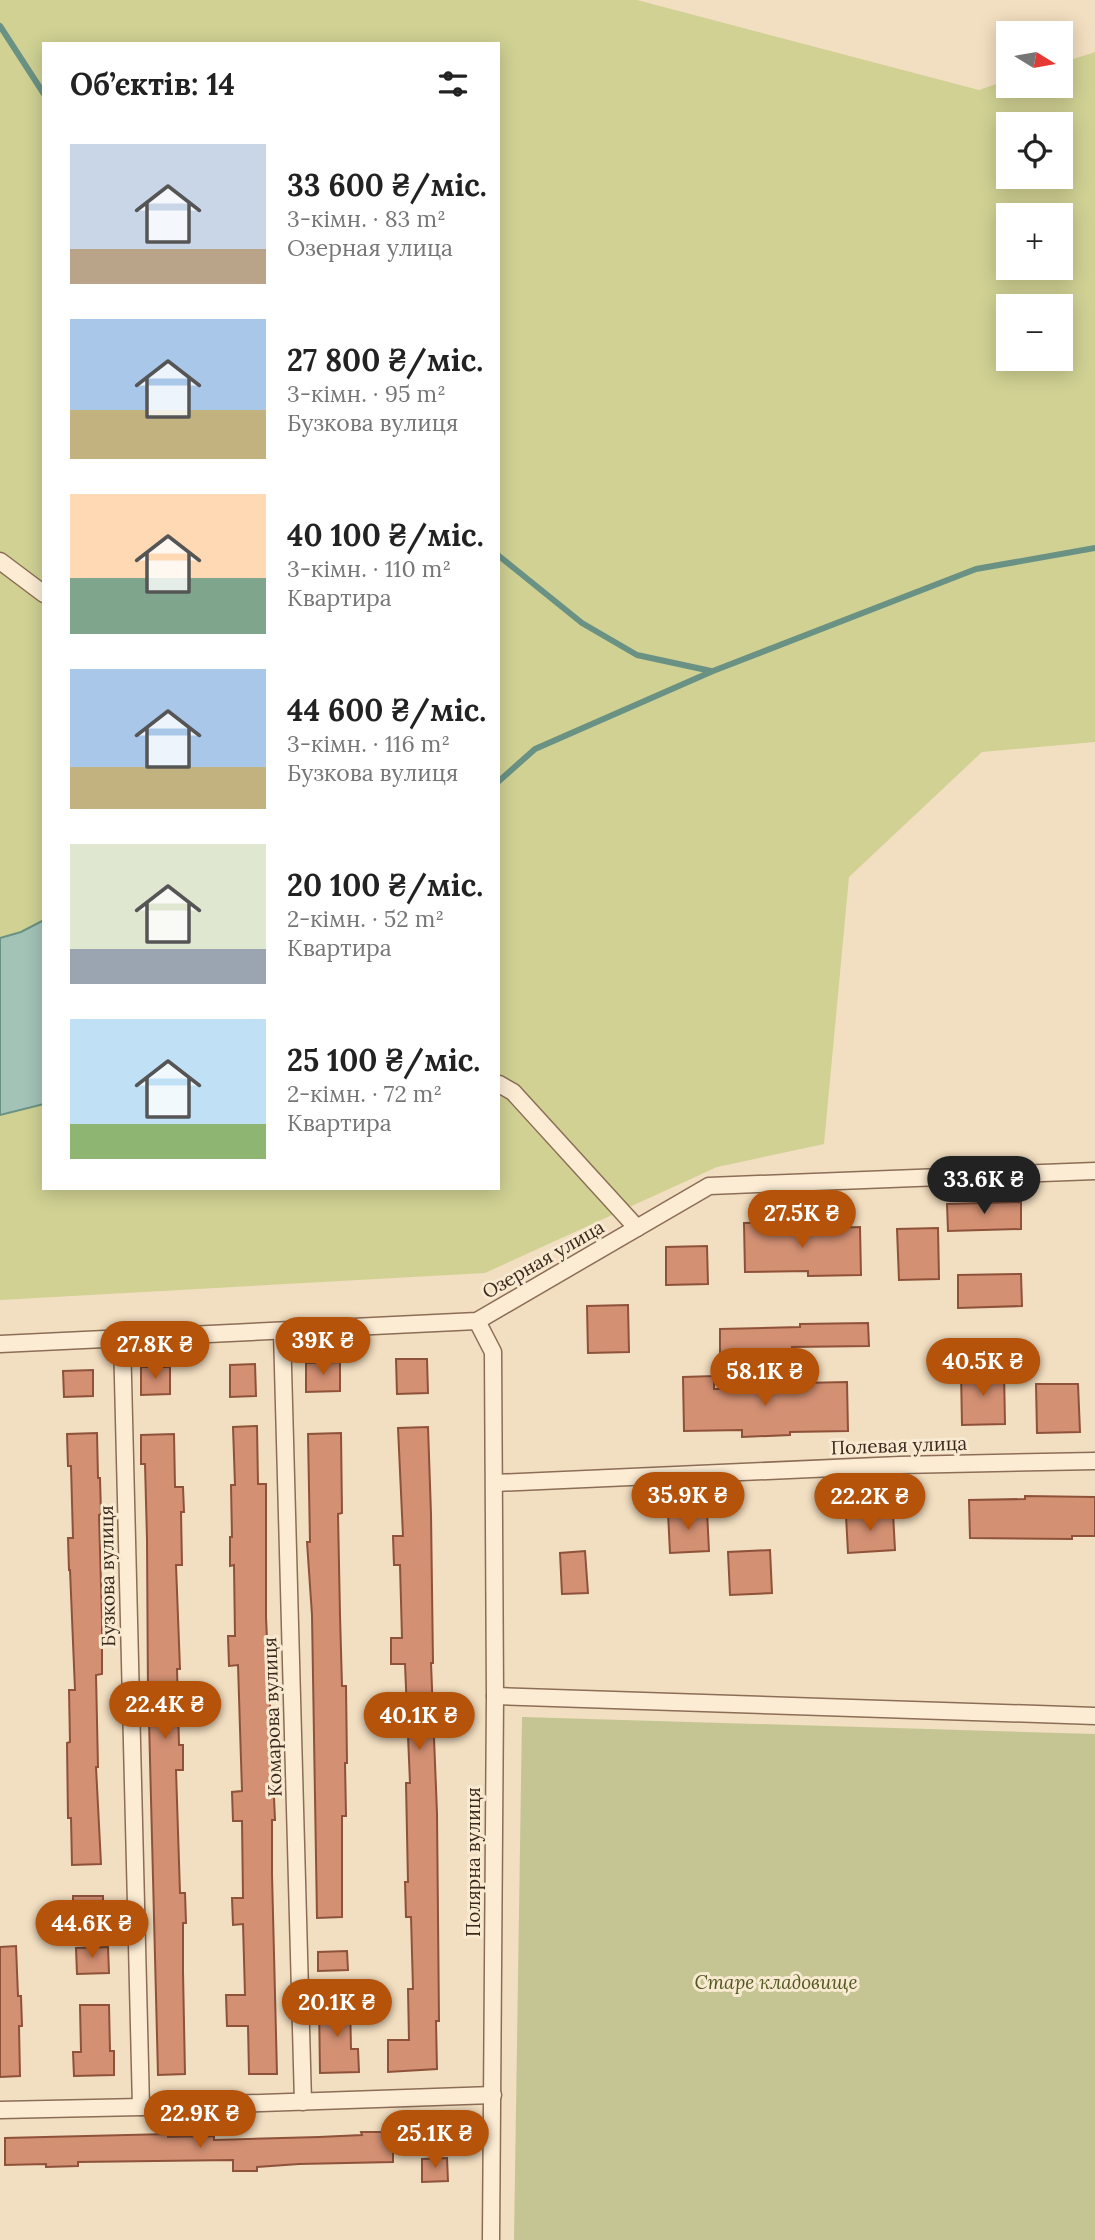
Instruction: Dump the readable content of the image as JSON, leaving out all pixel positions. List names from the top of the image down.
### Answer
{
  "streets": {
    "street": [
      "Озерная улица",
      "Полевая улица",
      "Бузкова вулиця",
      "Комарова вулиця",
      "Полярна вулиця"
    ]
  },
  "crossings": [
    ["Озерная улица", "Бузкова вулиця"],
    ["Озерная улица", "Комарова вулиця"],
    ["Озерная улица", "Полярна вулиця"],
    ["Полевая улица", "Полярна вулиця"]
  ],
  "parks": ["Старе кладовище"],
  "north": "right",
  "page": {
    "map_buttons": ["+", "−"],
    "heading": "Об’єктів: 14",
    "list": [
      {
        "name": "33 600 ₴/міс.",
        "note": "3-кімн. · 83 m² · Озерная улица"
      },
      {
        "name": "27 800 ₴/міс.",
        "note": "3-кімн. · 95 m² · Бузкова вулиця"
      },
      {
        "name": "40 100 ₴/міс.",
        "note": "3-кімн. · 110 m² · Квартира"
      },
      {
        "name": "44 600 ₴/міс.",
        "note": "3-кімн. · 116 m² · Бузкова вулиця"
      },
      {
        "name": "20 100 ₴/міс.",
        "note": "2-кімн. · 52 m² · Квартира"
      },
      {
        "name": "25 100 ₴/міс.",
        "note": "2-кімн. · 72 m² · Квартира"
      }
    ],
    "price": [
      "33.6K ₴",
      "27.5K ₴",
      "39K ₴",
      "27.8K ₴",
      "40.5K ₴",
      "58.1K ₴",
      "35.9K ₴",
      "22.2K ₴",
      "22.4K ₴",
      "40.1K ₴",
      "44.6K ₴",
      "20.1K ₴",
      "22.9K ₴",
      "25.1K ₴"
    ]
  }
}
